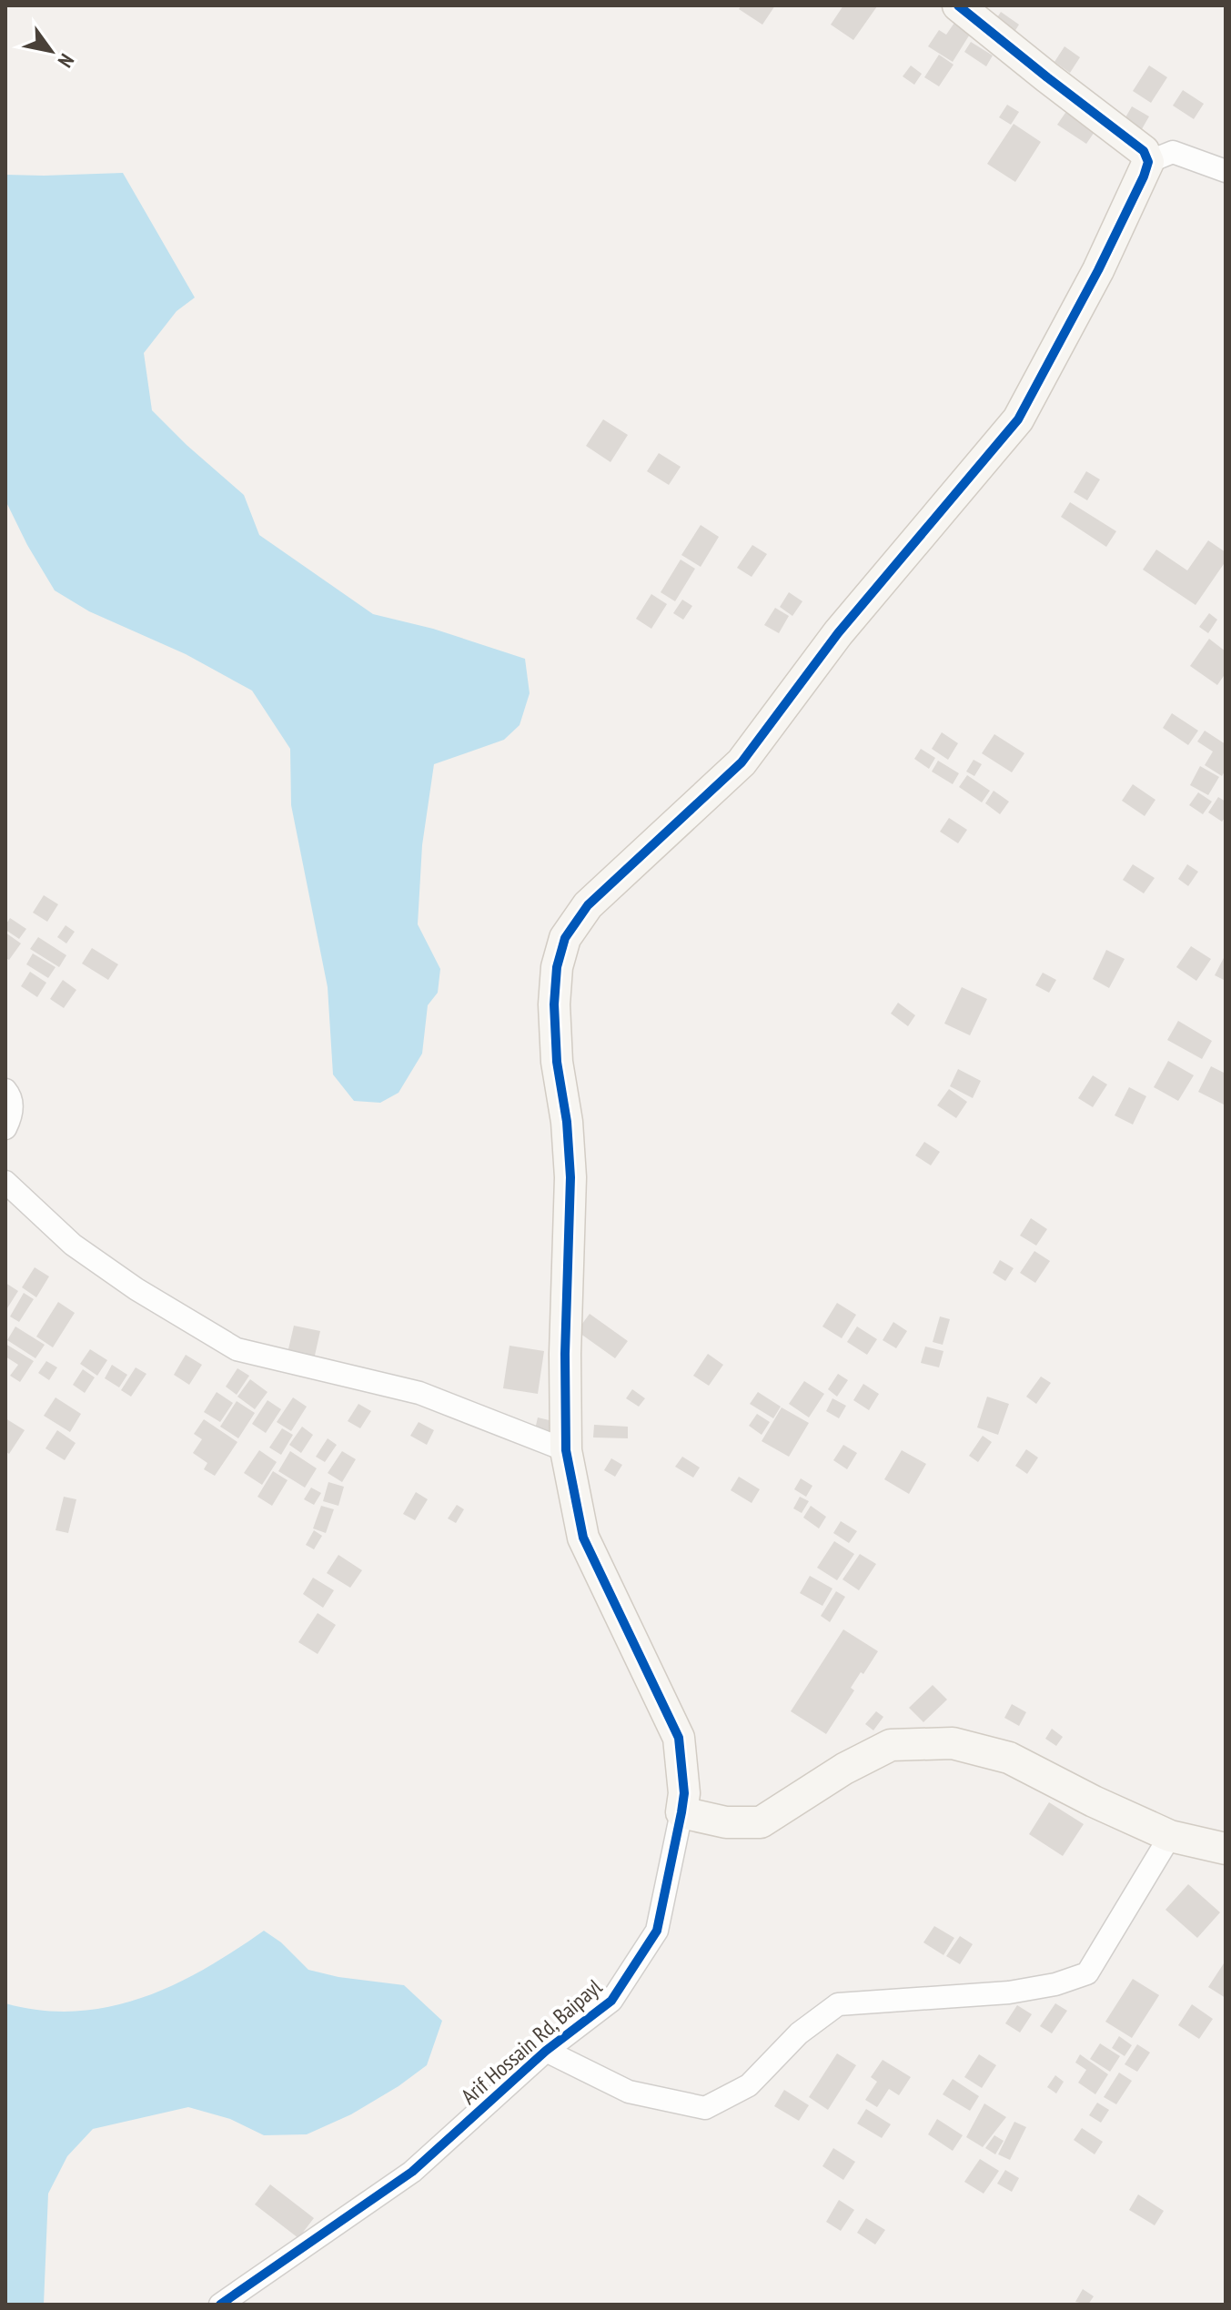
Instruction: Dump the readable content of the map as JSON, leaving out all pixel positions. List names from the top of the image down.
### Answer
{
  "streets": {
    "street": ["Arif Hossain Rd, Baipayl"]
  },
  "north": "bottom right"
}
